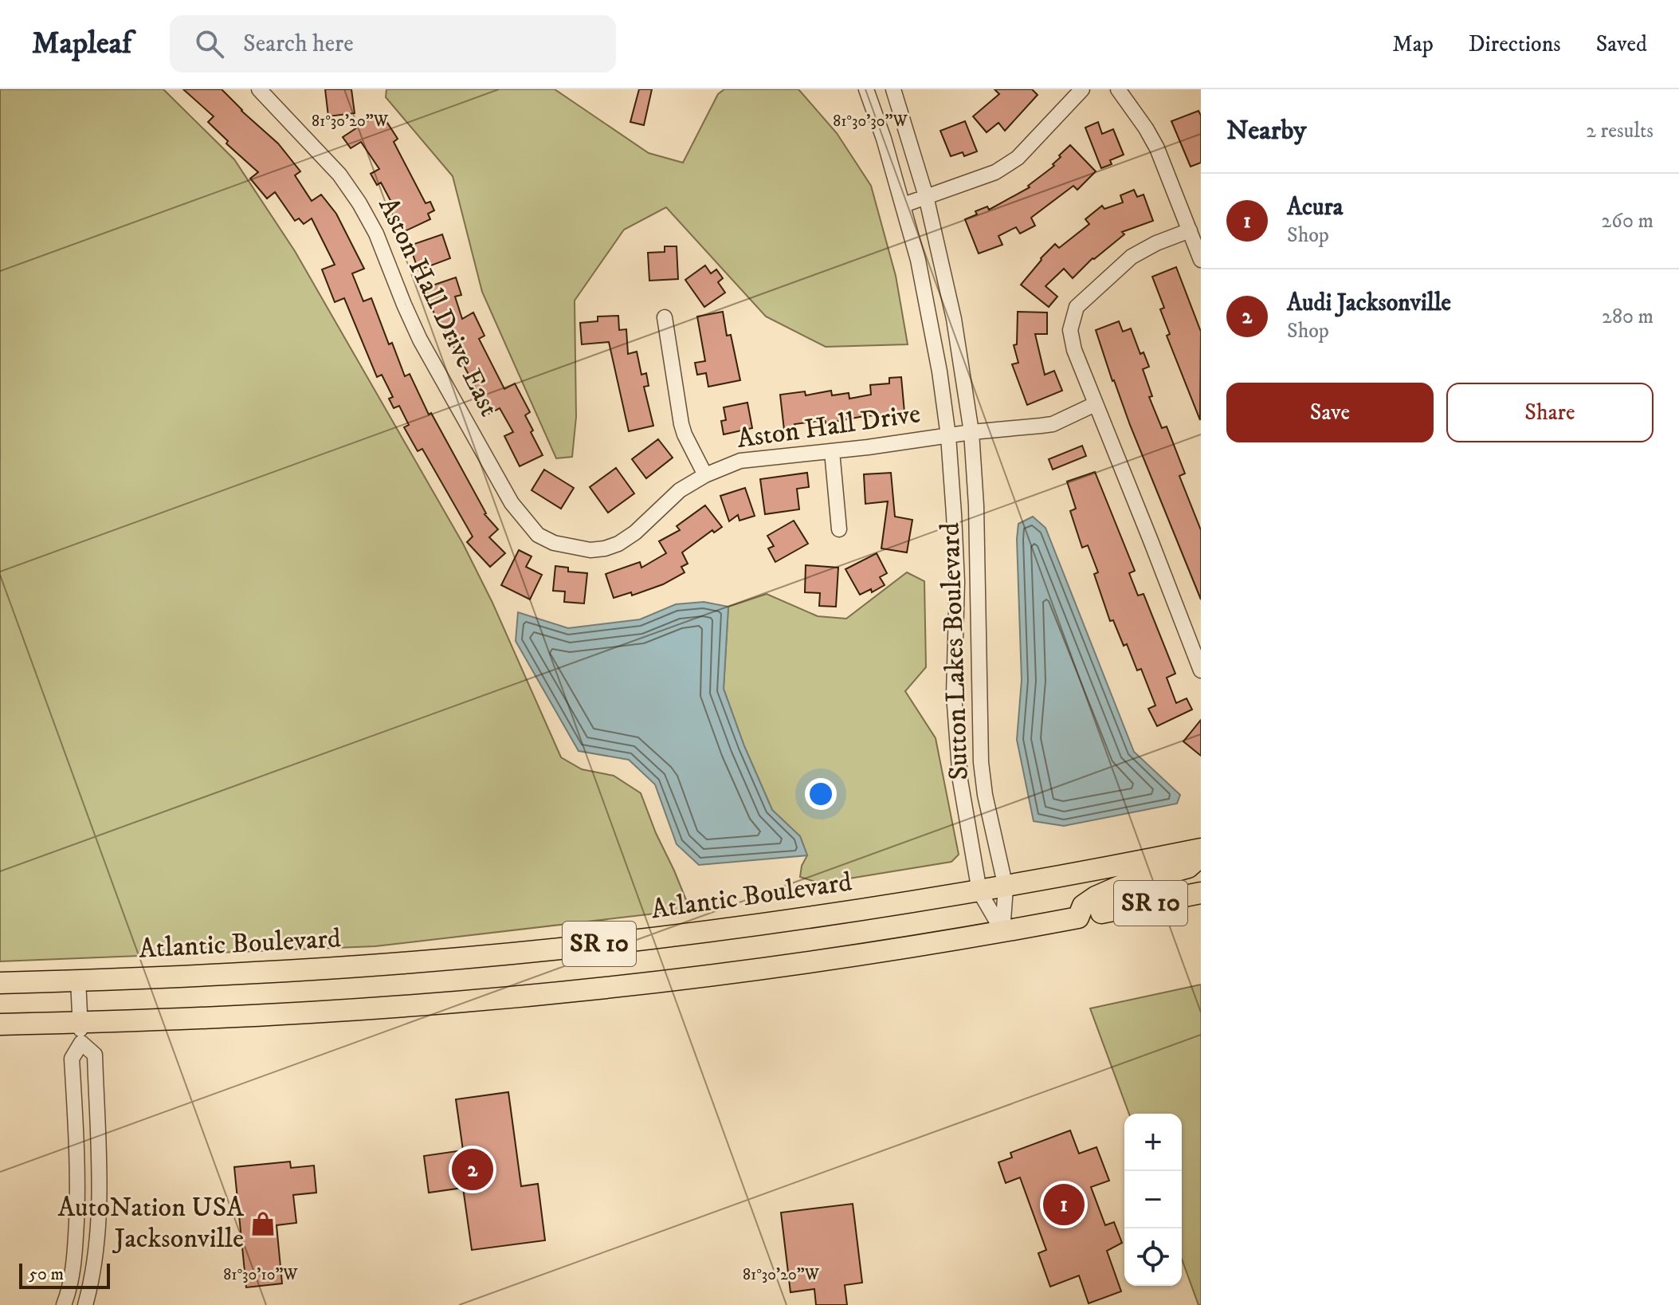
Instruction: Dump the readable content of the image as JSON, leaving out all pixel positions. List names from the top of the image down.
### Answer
{
  "streets": {
    "highway": ["Atlantic Boulevard", "SR 10"],
    "street": ["Aston Hall Drive East", "Aston Hall Drive", "Sutton Lakes Boulevard"]
  },
  "crossings": [
    ["Aston Hall Drive East", "Aston Hall Drive"],
    ["Aston Hall Drive", "Sutton Lakes Boulevard"],
    ["Sutton Lakes Boulevard", "Atlantic Boulevard"],
    ["Sutton Lakes Boulevard", "SR 10"]
  ],
  "places": {
    "shop": ["AutoNation USA Jacksonville"]
  },
  "scale_bar": "50 m",
  "page": {
    "header": "Mapleaf",
    "search": "Search here",
    "nav": ["Map", "Directions", "Saved"],
    "heading": ["Nearby", "2 results"],
    "list": [
      {
        "mark": "1",
        "name": "Acura",
        "note": "Shop",
        "value": "260 m"
      },
      {
        "mark": "2",
        "name": "Audi Jacksonville",
        "note": "Shop",
        "value": "280 m"
      }
    ],
    "buttons": ["Save", "Share"],
    "map_buttons": ["+", "−"],
    "pins": ["2", "1"],
    "scale": "50 m"
  },
  "coordinates": ["81°30'20\"W", "81°30'30\"W", "81°30'10\"W"]
}
